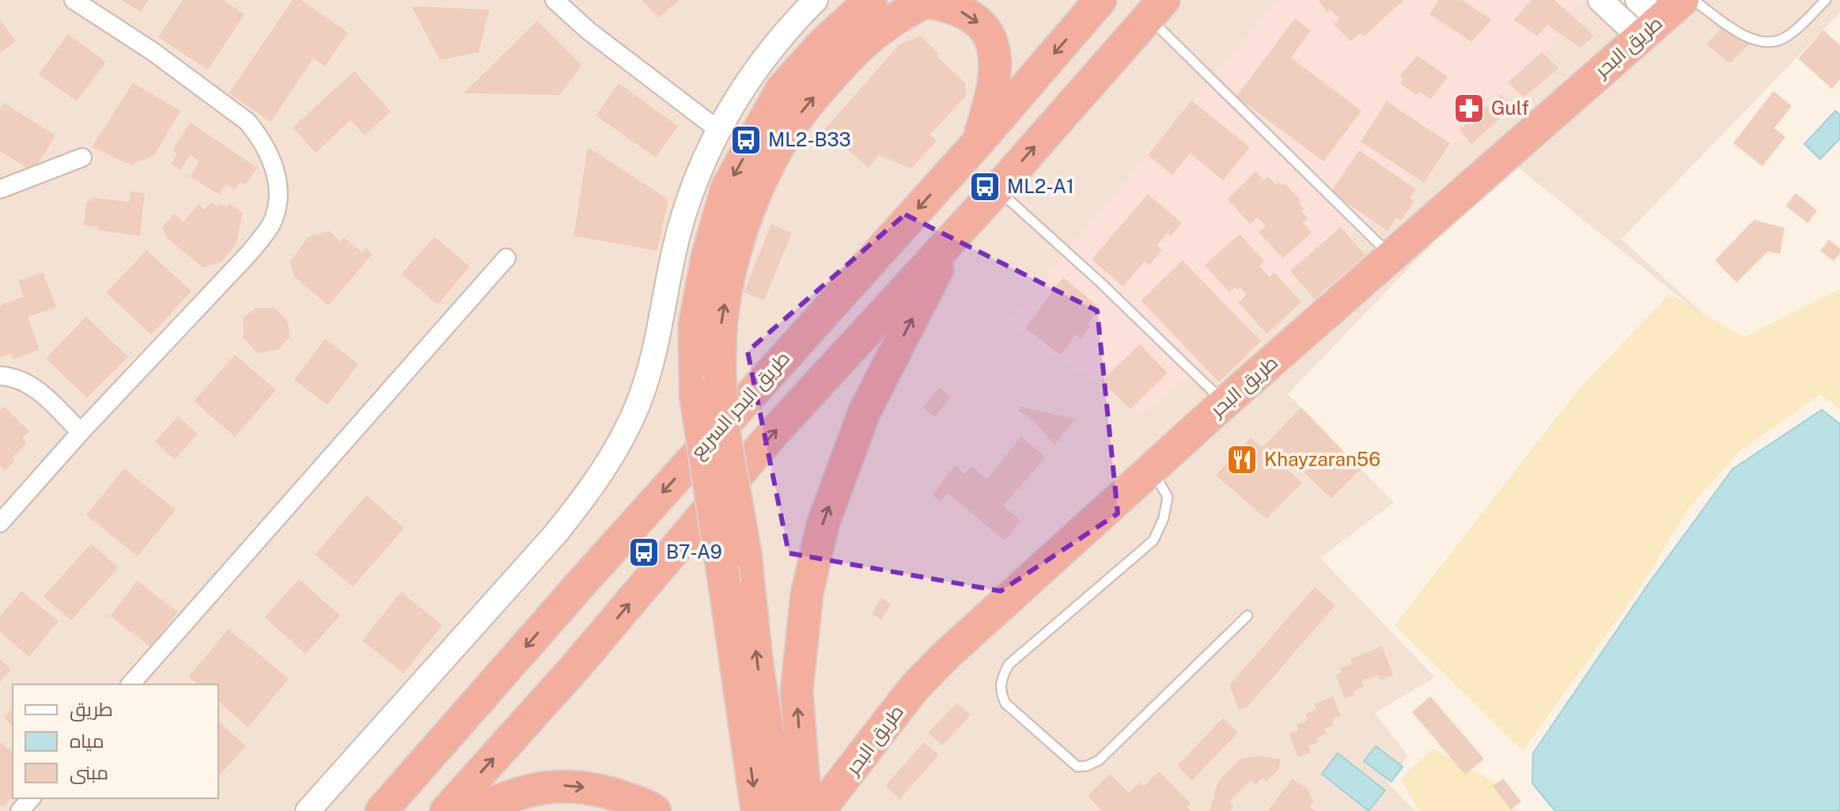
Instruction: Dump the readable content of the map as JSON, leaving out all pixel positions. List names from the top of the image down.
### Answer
{
  "streets": {
    "highway": ["طريق البحر", "طريق البحر السريع"]
  },
  "places": {
    "pharmacy": ["Gulf"],
    "bus stop": ["ML2-B33", "ML2-A1", "B7-A9"],
    "restaurant": ["Khayzaran56"]
  },
  "legend": ["طريق", "مياه", "مبنى"]
}
